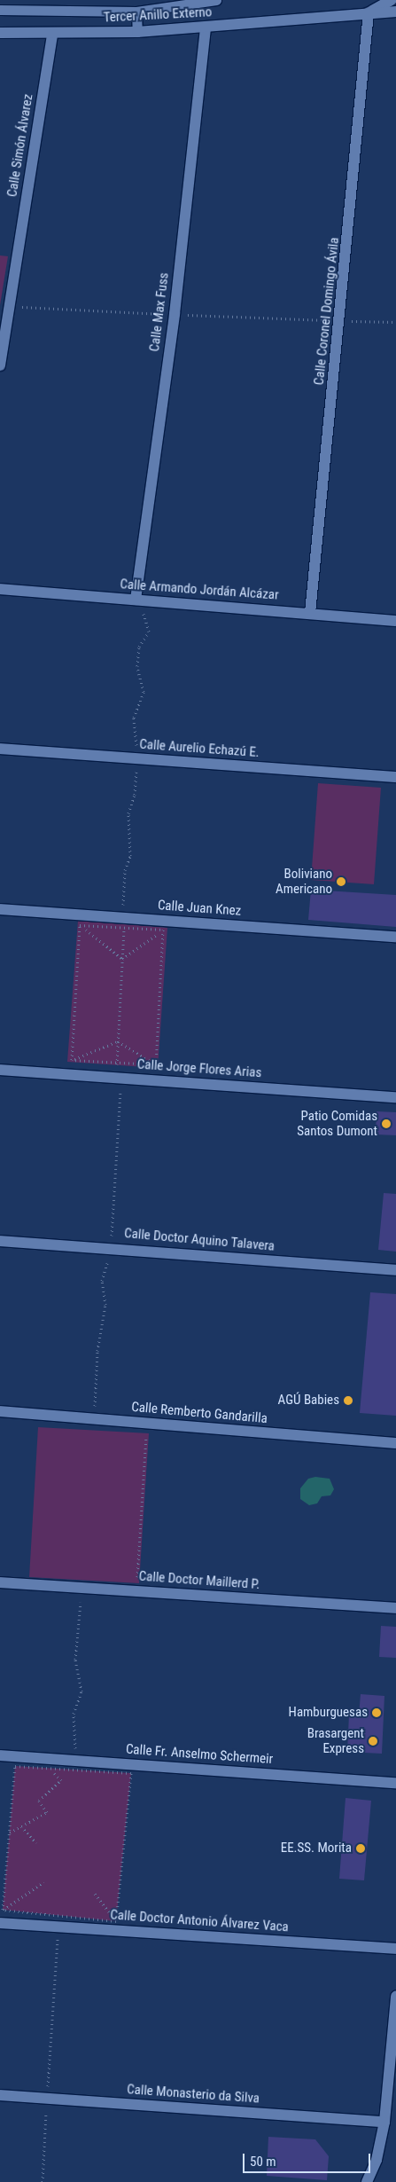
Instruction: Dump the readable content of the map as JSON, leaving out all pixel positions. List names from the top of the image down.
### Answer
{
  "streets": {
    "street": [
      "Tercer Anillo Externo",
      "Calle Simón Álvarez",
      "Calle Coronel Domingo Ávila",
      "Calle Max Fuss",
      "Calle Armando Jordán Alcázar",
      "Calle Aurelio Echazú E.",
      "Calle Juan Knez",
      "Calle Jorge Flores Arias",
      "Calle Doctor Aquino Talavera",
      "Calle Remberto Gandarilla",
      "Calle Doctor Maillerd P.",
      "Calle Fr. Anselmo Schermeir",
      "Calle Doctor Antonio Álvarez Vaca",
      "Calle Monasterio da Silva"
    ]
  },
  "crossings": [
    ["Tercer Anillo Externo", "Calle Simón Álvarez"],
    ["Tercer Anillo Externo", "Calle Coronel Domingo Ávila"],
    ["Tercer Anillo Externo", "Calle Max Fuss"],
    ["Calle Coronel Domingo Ávila", "Calle Armando Jordán Alcázar"],
    ["Calle Max Fuss", "Calle Armando Jordán Alcázar"]
  ],
  "places": [
    "Boliviano Americano",
    "Patio Comidas Santos Dumont",
    "AGÚ Babies",
    "Hamburguesas",
    "Brasargent Express",
    "EE.SS. Morita"
  ],
  "scale_bar": "50 m"
}
